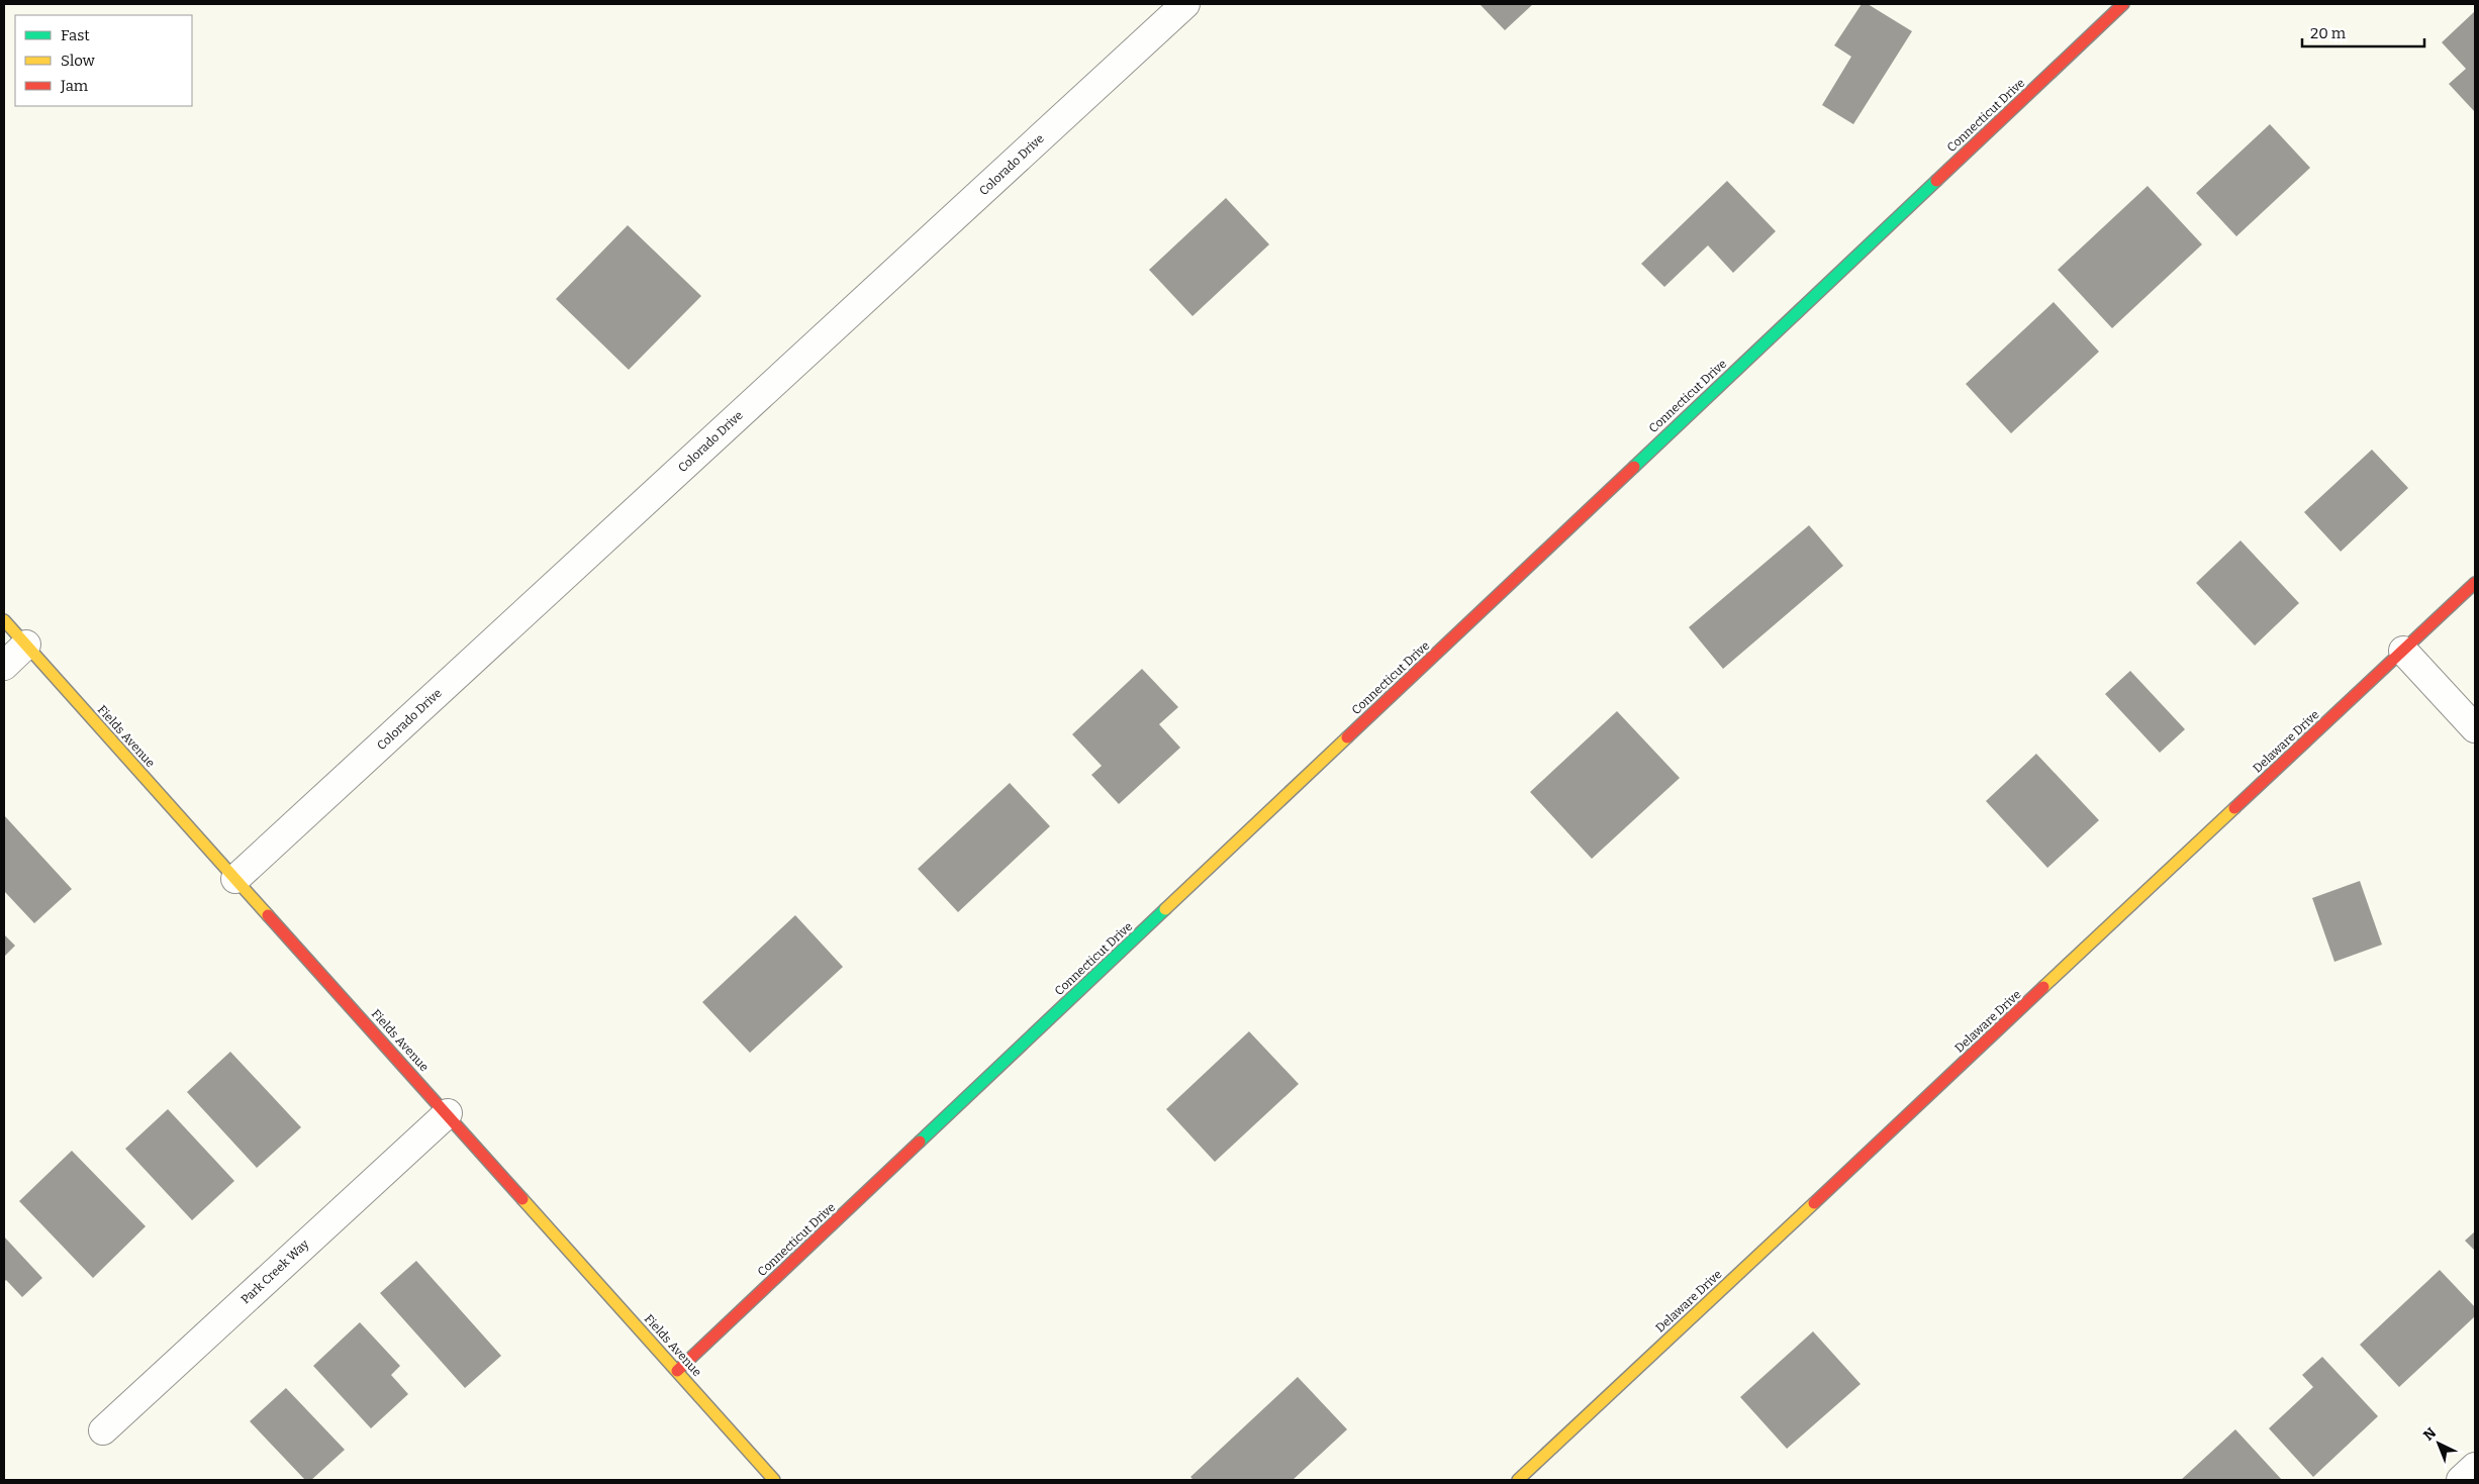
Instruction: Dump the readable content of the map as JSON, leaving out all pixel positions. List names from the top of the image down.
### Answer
{
  "streets": {
    "street": [
      "Connecticut Drive",
      "Colorado Drive",
      "Fields Avenue",
      "Delaware Drive",
      "Park Creek Way"
    ]
  },
  "crossings": [
    ["Connecticut Drive", "Fields Avenue"],
    ["Colorado Drive", "Fields Avenue"],
    ["Fields Avenue", "Park Creek Way"]
  ],
  "legend": ["Fast", "Slow", "Jam"],
  "scale_bar": "20 m",
  "north": "top left"
}
